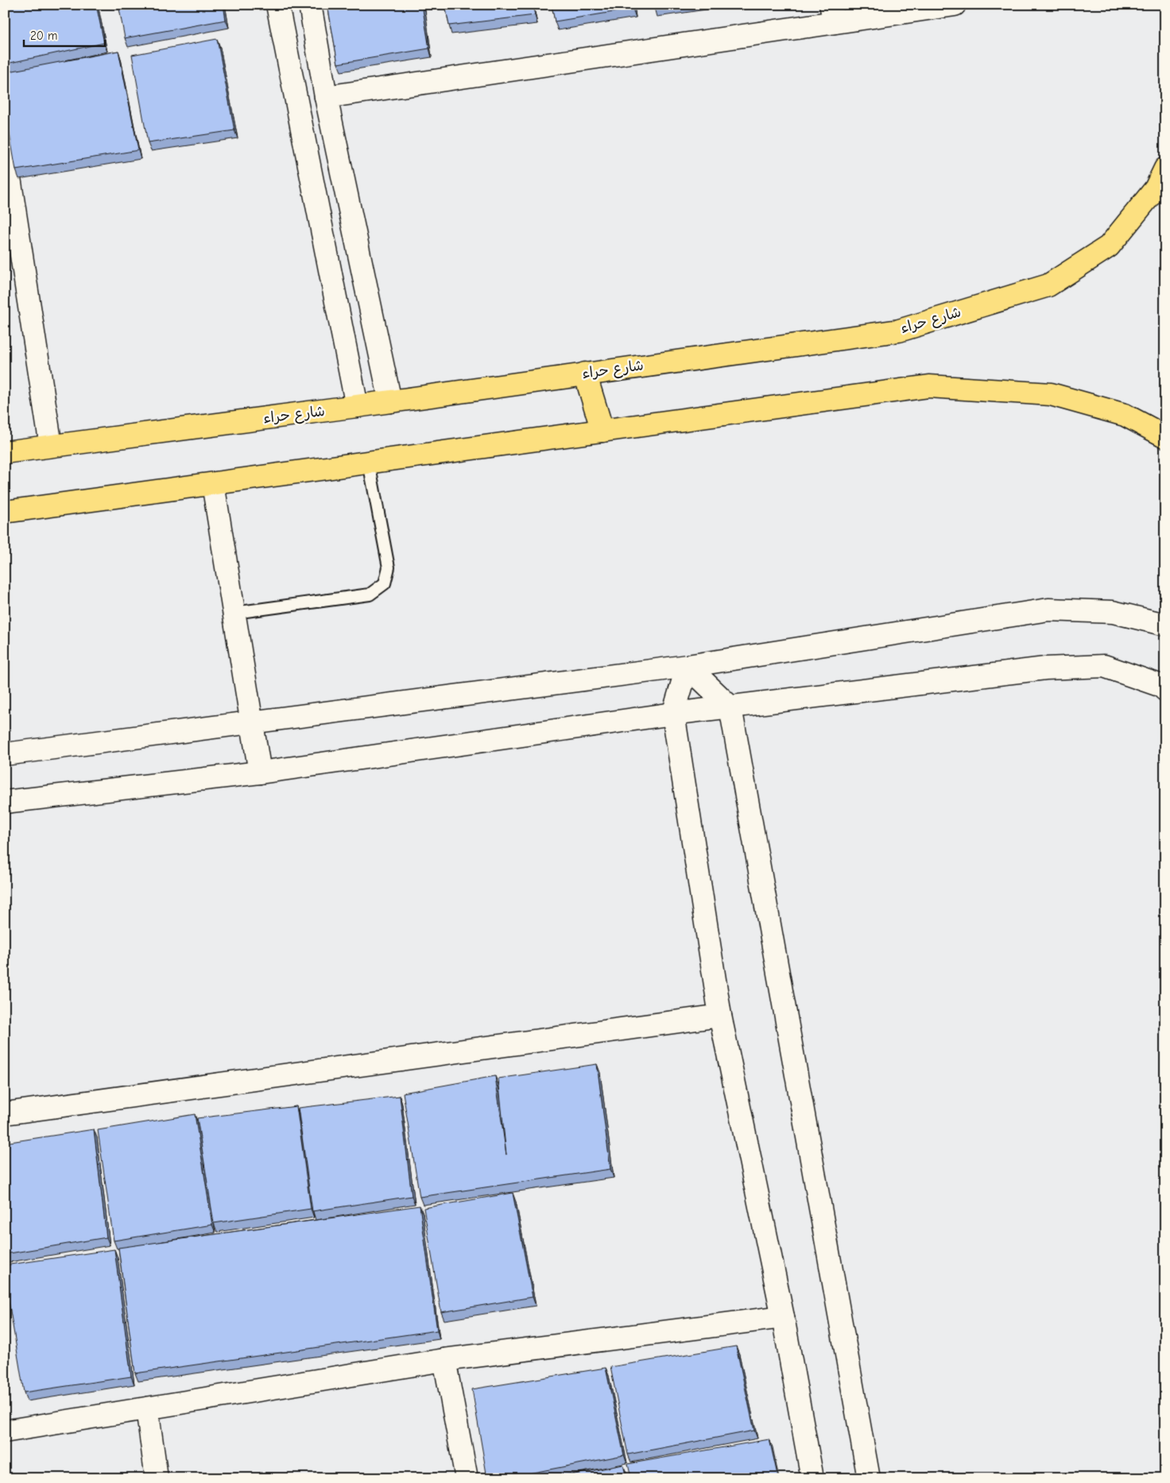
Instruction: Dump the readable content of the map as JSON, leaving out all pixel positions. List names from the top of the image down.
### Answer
{
  "streets": {
    "main road": ["شارع حراء"]
  },
  "scale_bar": "20 m"
}
